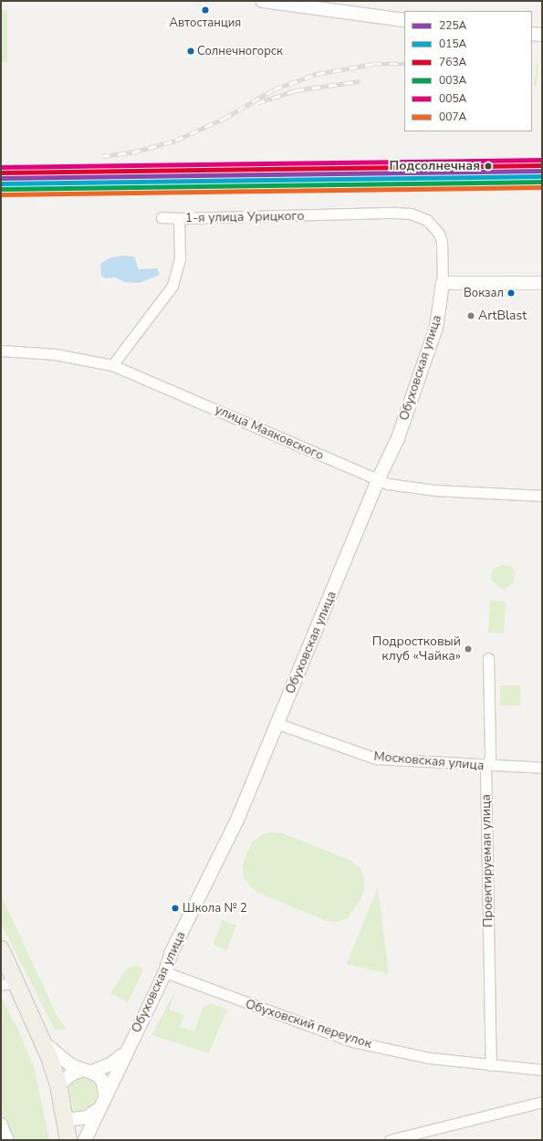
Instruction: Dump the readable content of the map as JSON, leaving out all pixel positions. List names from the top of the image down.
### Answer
{
  "streets": {
    "street": [
      "1-я улица Урицкого",
      "Обуховская улица",
      "улица Маяковского",
      "Московская улица",
      "Проектируемая улица",
      "Обуховский переулок"
    ]
  },
  "crossings": [
    ["1-я улица Урицкого", "Обуховская улица"],
    ["1-я улица Урицкого", "улица Маяковского"],
    ["Обуховская улица", "улица Маяковского"],
    ["Обуховская улица", "Московская улица"],
    ["Обуховская улица", "Обуховский переулок"],
    ["Московская улица", "Проектируемая улица"],
    ["Проектируемая улица", "Обуховский переулок"]
  ],
  "places": [
    "Автостанция",
    "Солнечногорск",
    "Подсолнечная",
    "Вокзал",
    "ArtBlast",
    "Подростковый клуб «Чайка»",
    "Школа № 2"
  ],
  "lines": [
    "transit line 005А",
    "transit line 763А",
    "transit line 225А",
    "transit line 015А",
    "transit line 003А",
    "transit line 007А"
  ],
  "legend": [
    "225А",
    "015А",
    "763А",
    "003А",
    "005А",
    "007А"
  ]
}
